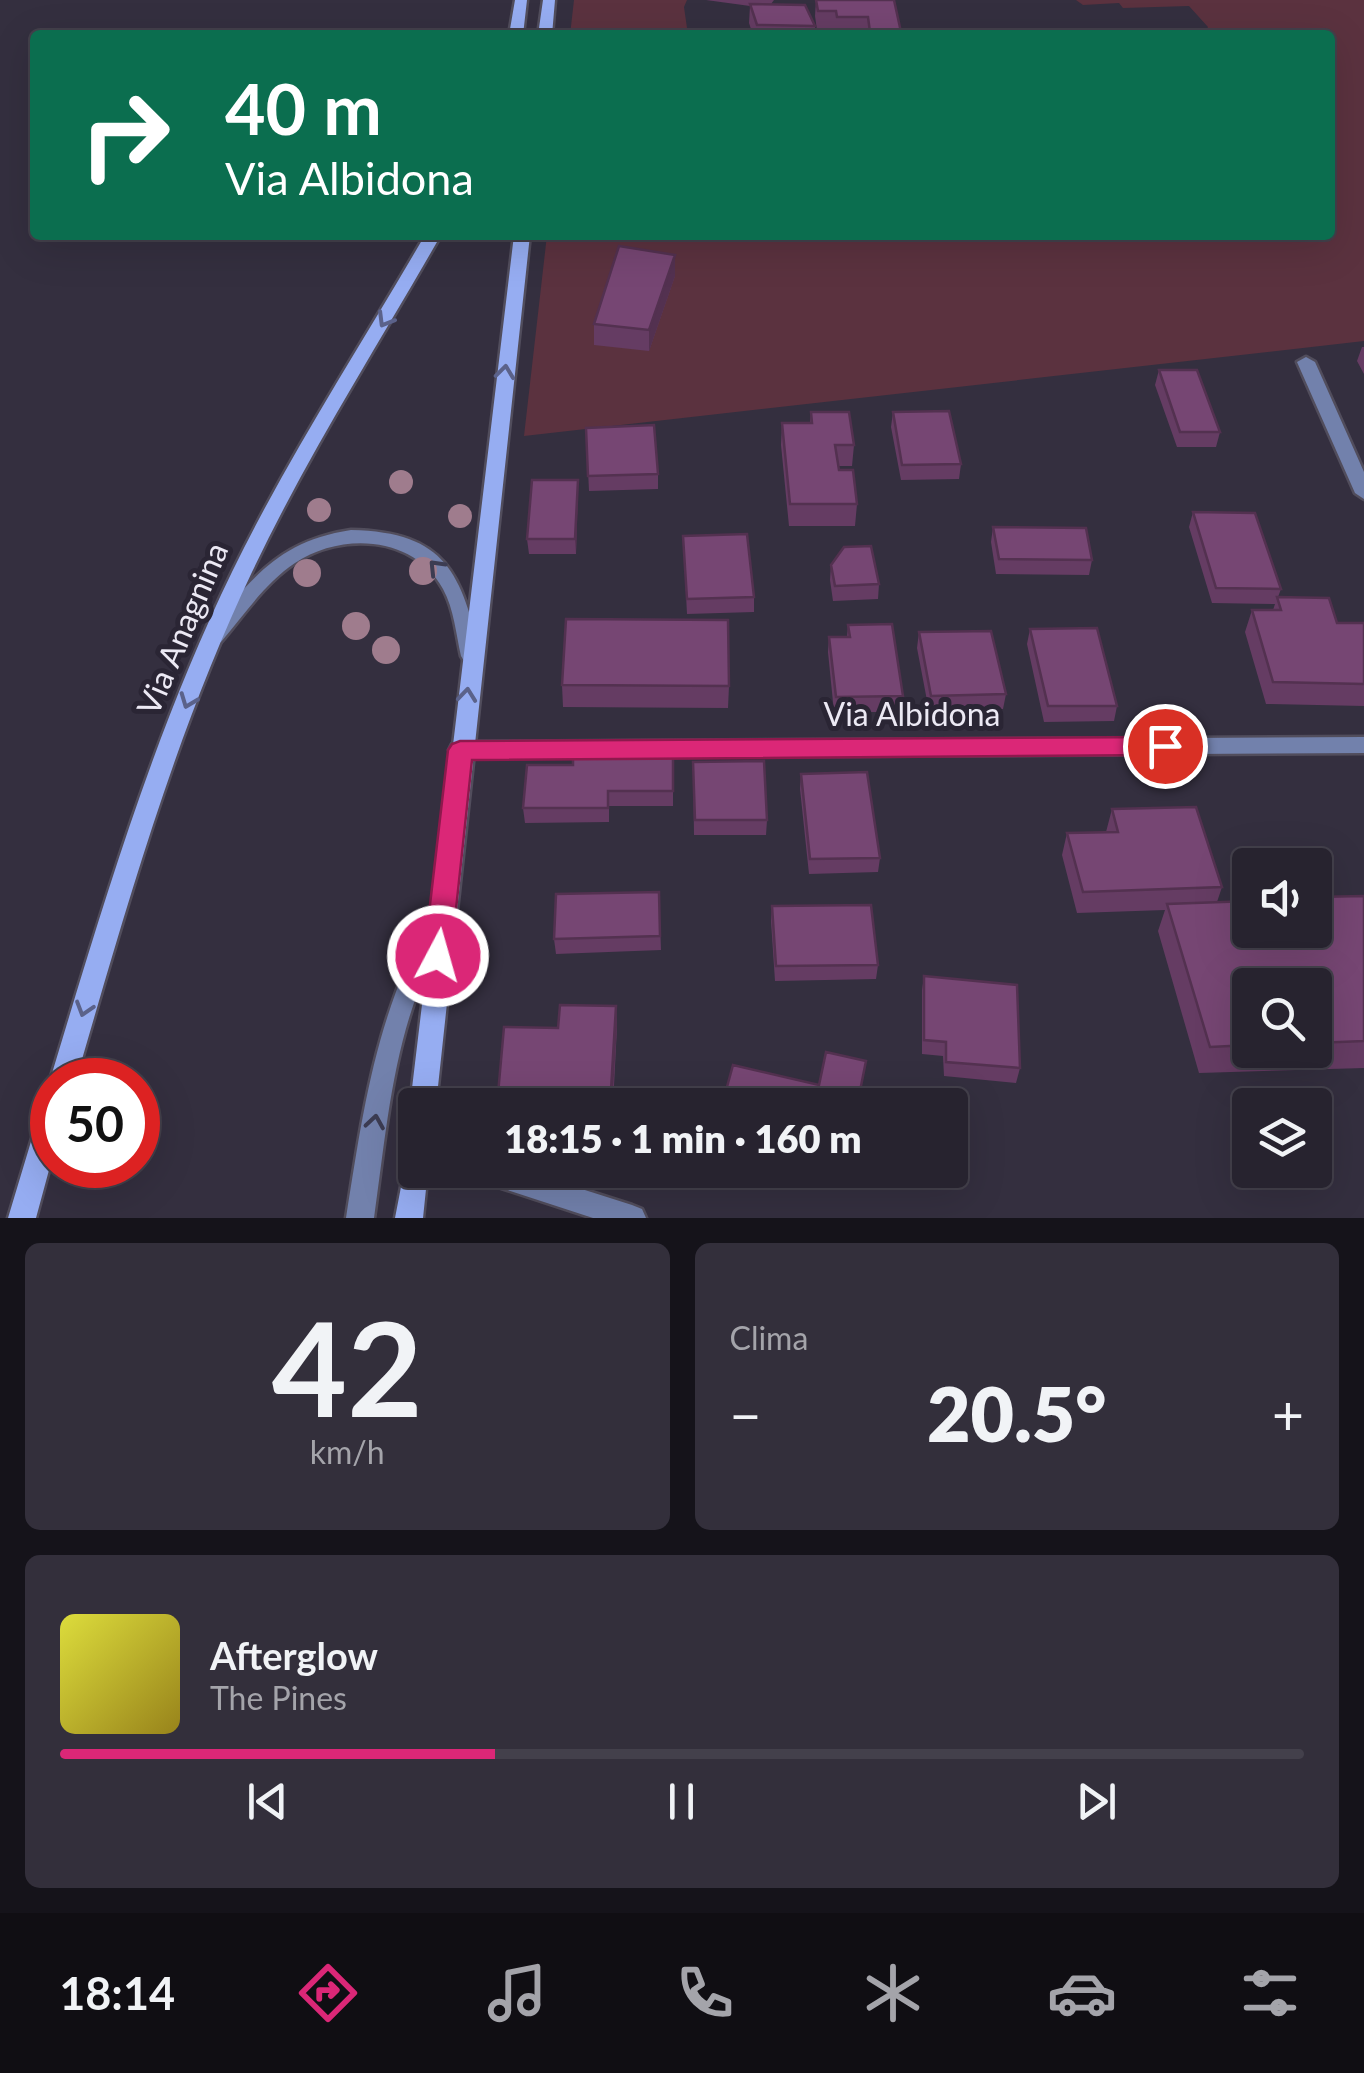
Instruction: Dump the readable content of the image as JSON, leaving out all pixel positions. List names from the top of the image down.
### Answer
{
  "streets": {
    "main road": ["Via Anagnina"],
    "street": ["Via Albidona"]
  },
  "one_way": ["Via Anagnina"],
  "page": {
    "turn": ["40 m", "Via Albidona"],
    "limit": "50",
    "trip": "18:15 · 1 min · 160 m",
    "tile": [
      ["42", "km/h"],
      "Clima"
    ],
    "heat": ["−", "20.5°", "+"],
    "song": ["Afterglow", "The Pines"],
    "tabs": "18:14"
  }
}
